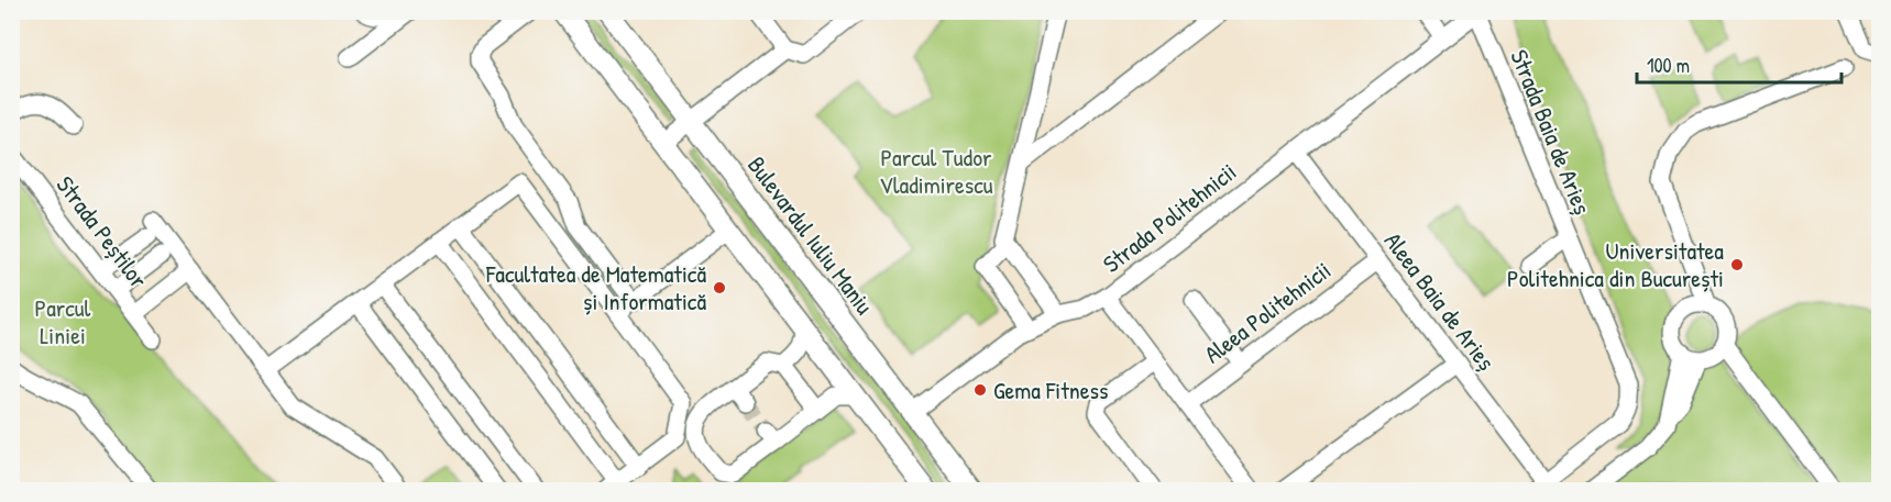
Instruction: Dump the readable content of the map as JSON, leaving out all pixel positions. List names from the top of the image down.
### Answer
{
  "streets": {
    "main road": ["Bulevardul Iuliu Maniu"],
    "street": [
      "Strada Baia de Arieș",
      "Strada Politehnicii",
      "Strada Peștilor",
      "Aleea Baia de Arieș",
      "Aleea Politehnicii"
    ]
  },
  "crossings": [
    ["Strada Baia de Arieș", "Strada Politehnicii"],
    ["Strada Baia de Arieș", "Aleea Baia de Arieș"],
    ["Strada Politehnicii", "Bulevardul Iuliu Maniu"],
    ["Strada Politehnicii", "Aleea Baia de Arieș"],
    ["Aleea Baia de Arieș", "Aleea Politehnicii"]
  ],
  "parks": ["Parcul Tudor Vladimirescu", "Parcul Liniei"],
  "places": ["Universitatea Politehnica din București", "Facultatea de Matematică și Informatică", "Gema Fitness"],
  "scale_bar": "100 m"
}
